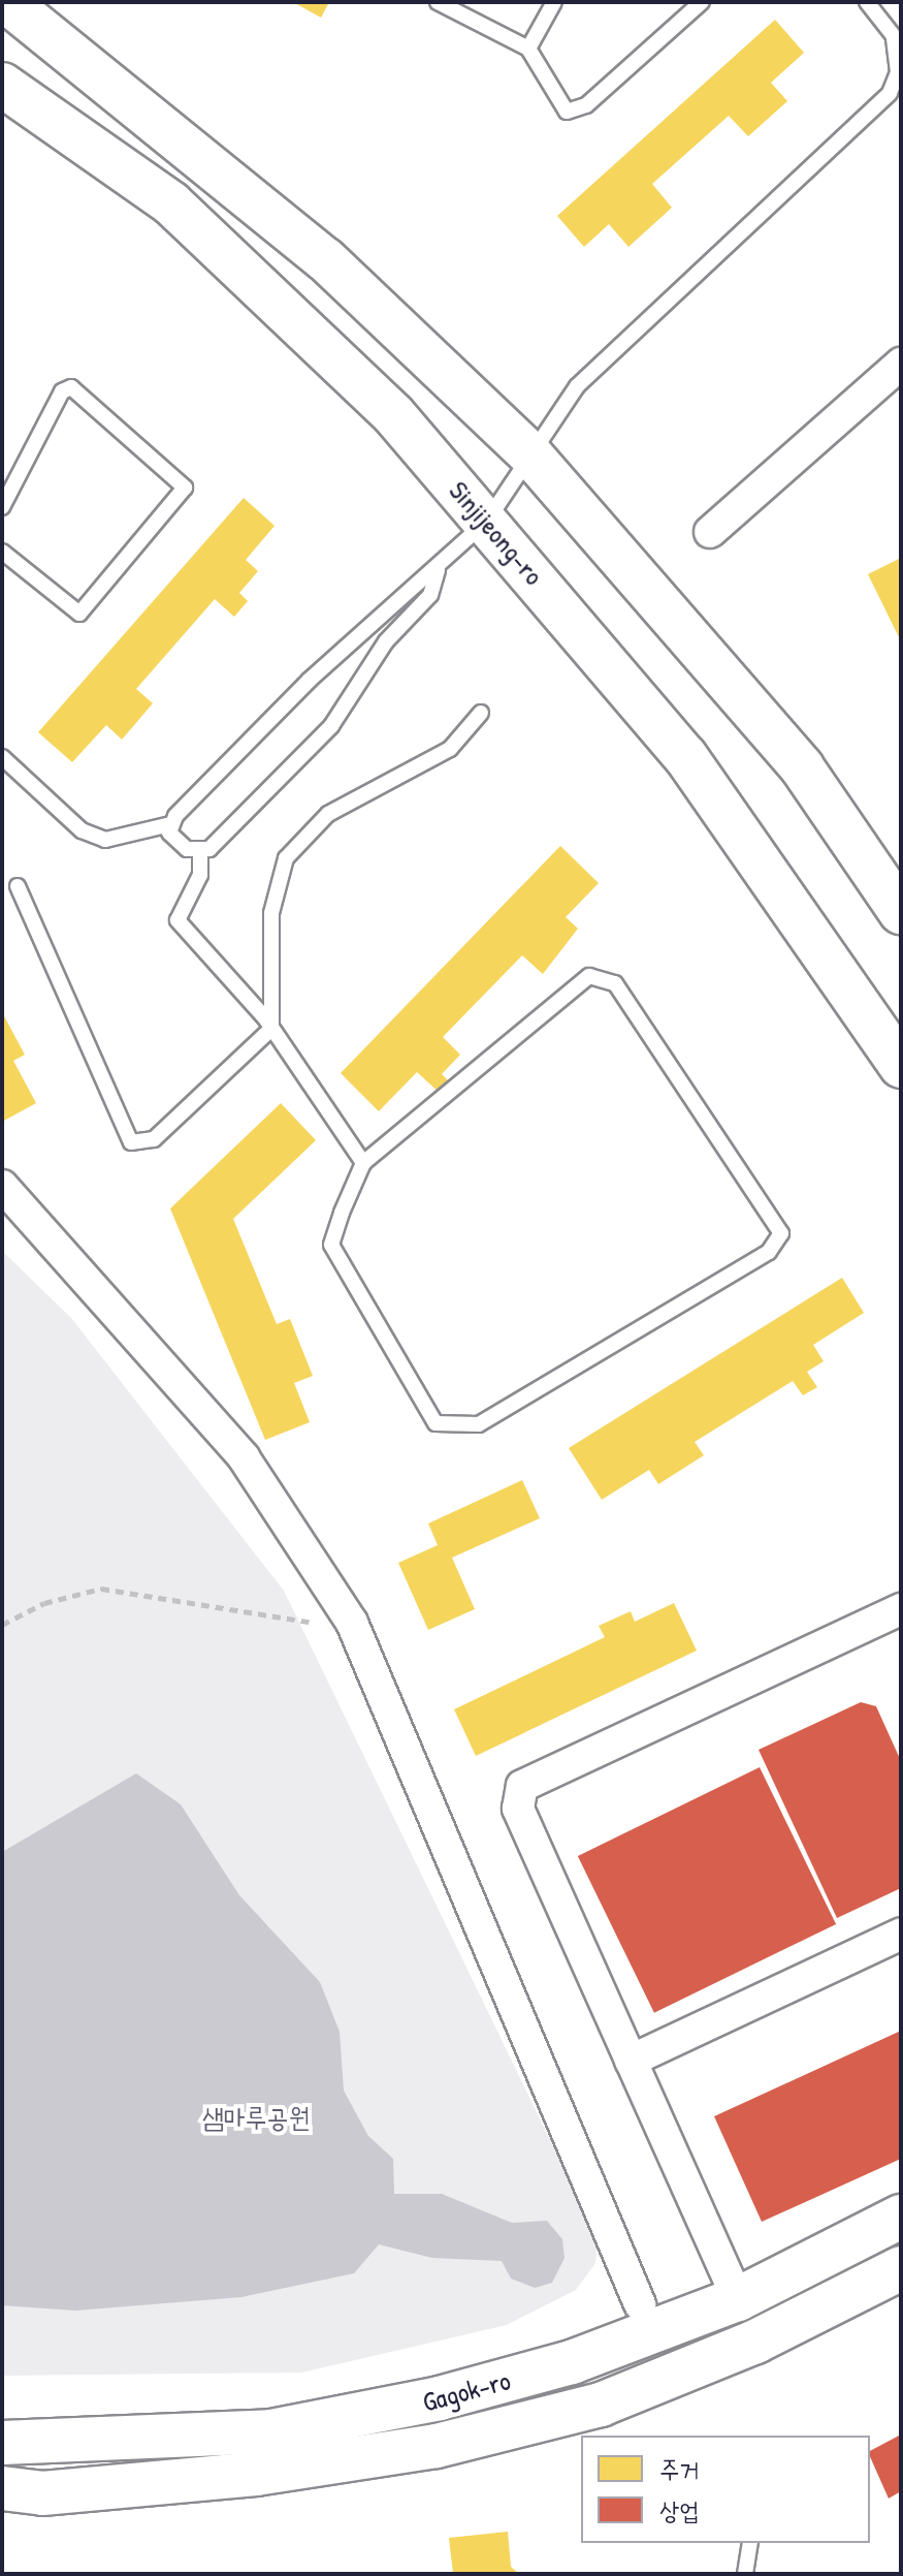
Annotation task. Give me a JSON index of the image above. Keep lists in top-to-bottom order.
{
  "streets": {
    "street": ["Sinjijeong-ro", "Gagok-ro"]
  },
  "parks": ["샘마루공원"],
  "legend": ["주거", "상업"]
}
